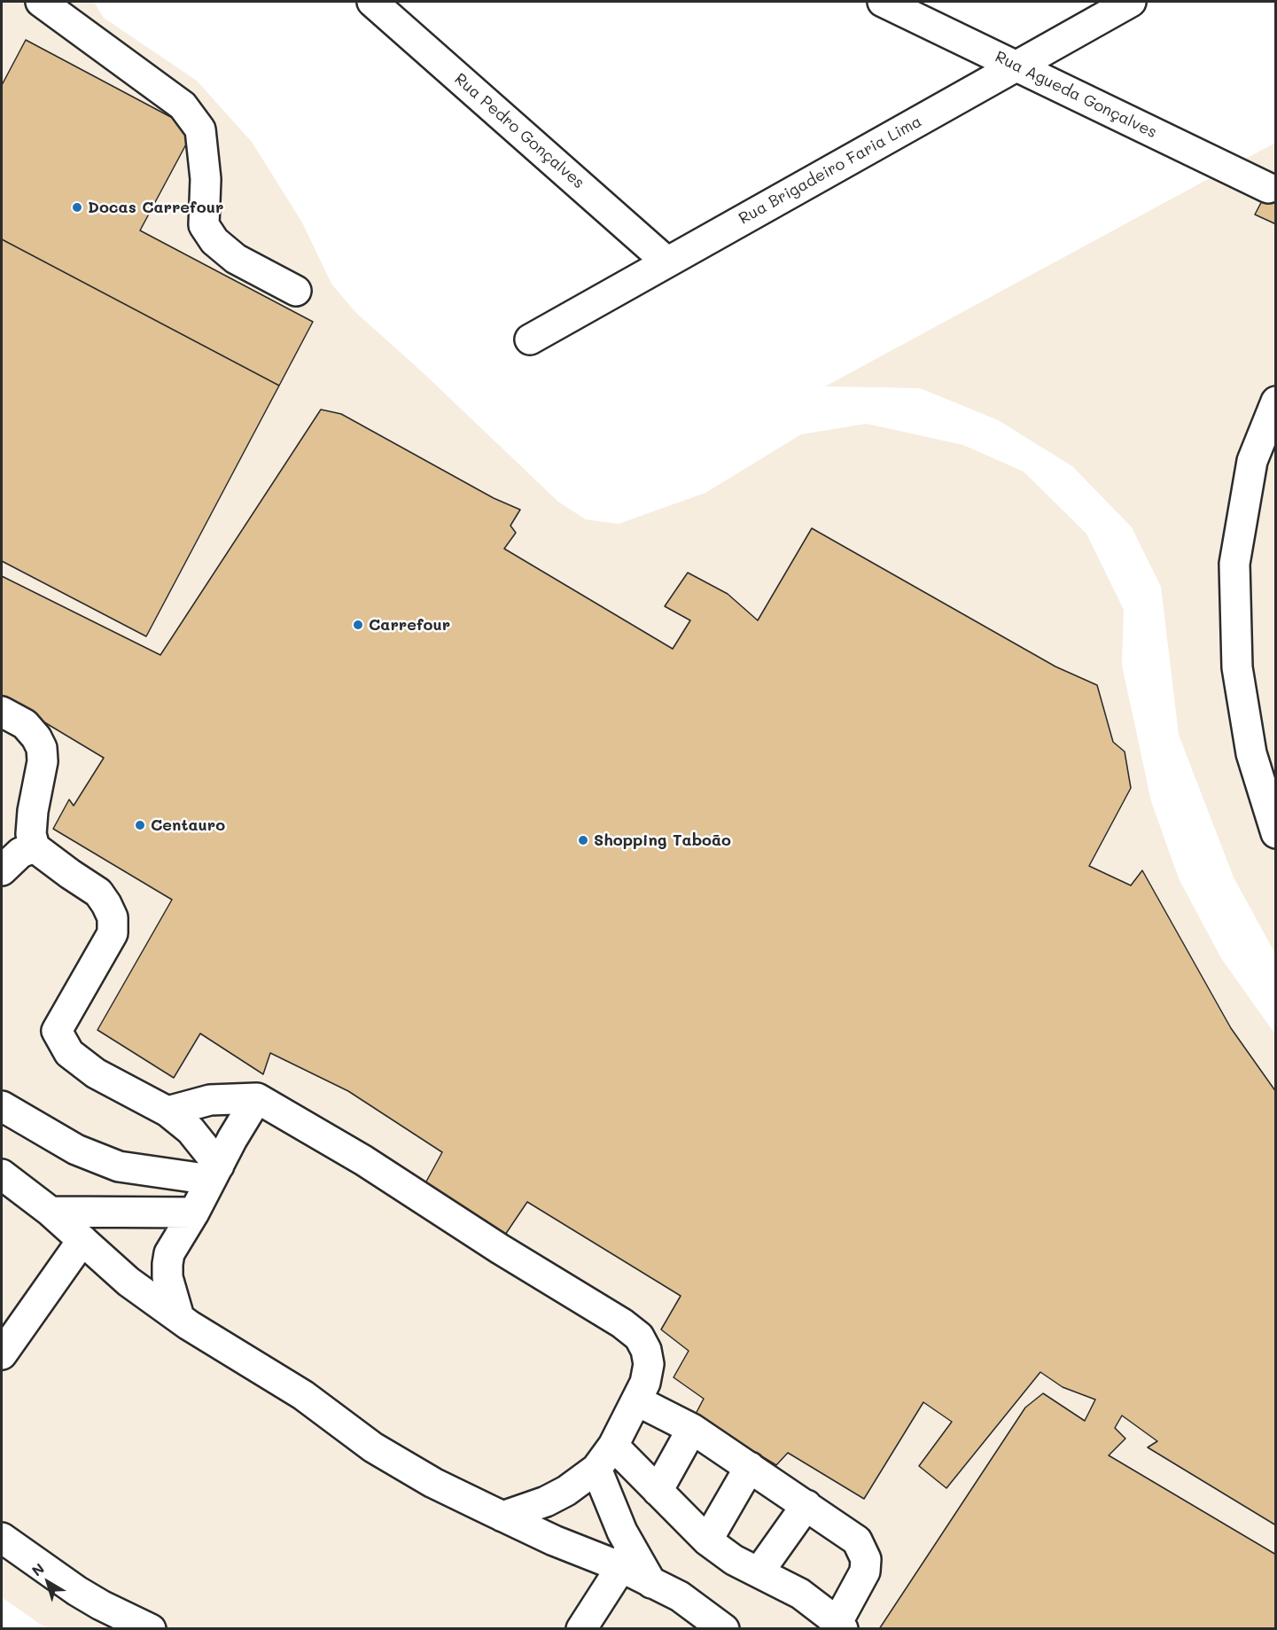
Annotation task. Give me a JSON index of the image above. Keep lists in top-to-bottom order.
{
  "streets": {
    "street": ["Rua Agueda Gonçalves", "Rua Pedro Gonçalves", "Rua Brigadeiro Faria Lima"]
  },
  "crossings": [
    ["Rua Agueda Gonçalves", "Rua Brigadeiro Faria Lima"],
    ["Rua Pedro Gonçalves", "Rua Brigadeiro Faria Lima"]
  ],
  "places": [
    "Docas Carrefour",
    "Carrefour",
    "Centauro",
    "Shopping Taboão"
  ],
  "north": "top left"
}
